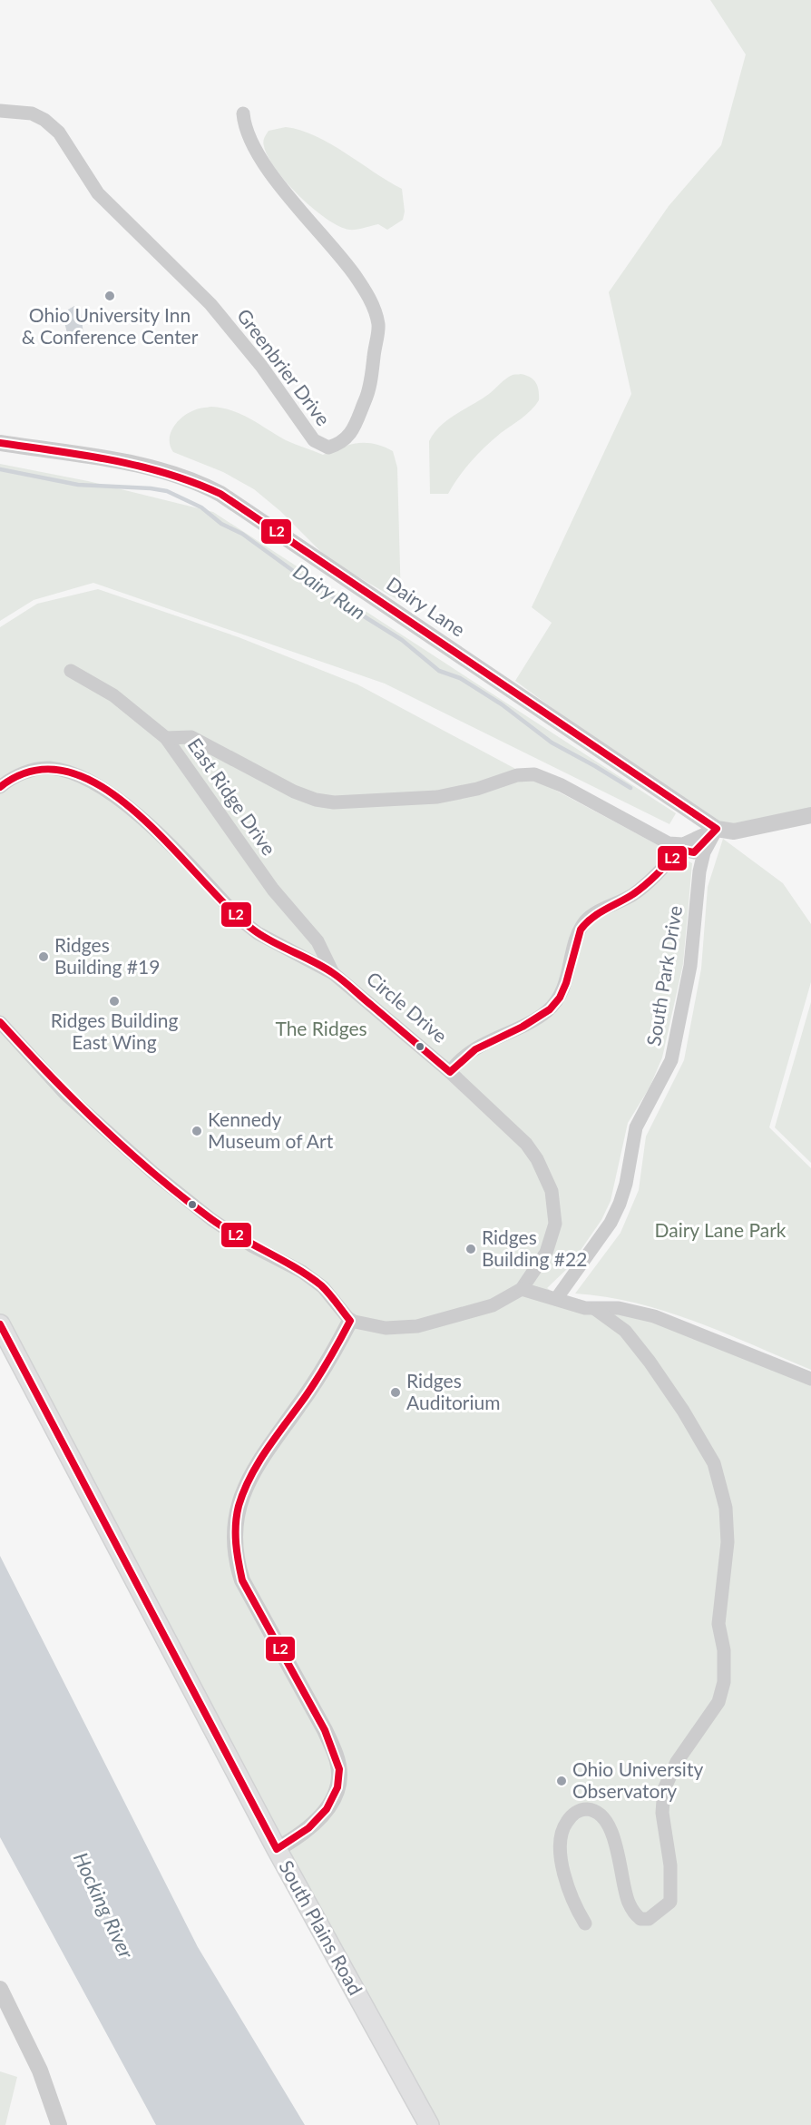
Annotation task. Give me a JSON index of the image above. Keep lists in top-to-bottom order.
{
  "streets": {
    "main road": ["South Plains Road"],
    "street": [
      "Greenbrier Drive",
      "Dairy Lane",
      "East Ridge Drive",
      "South Park Drive",
      "Circle Drive"
    ]
  },
  "crossings": [
    ["Dairy Lane", "South Park Drive"],
    ["East Ridge Drive", "Circle Drive"]
  ],
  "water": ["Dairy Run", "Hocking River"],
  "parks": ["The Ridges", "Dairy Lane Park"],
  "places": [
    "Ohio University Inn & Conference Center",
    "Ridges Building #19",
    "Ridges Building East Wing",
    "Kennedy Museum of Art",
    "Ridges Building #22",
    "Ridges Auditorium",
    "Ohio University Observatory"
  ],
  "lines": ["transit line L2"]
}
